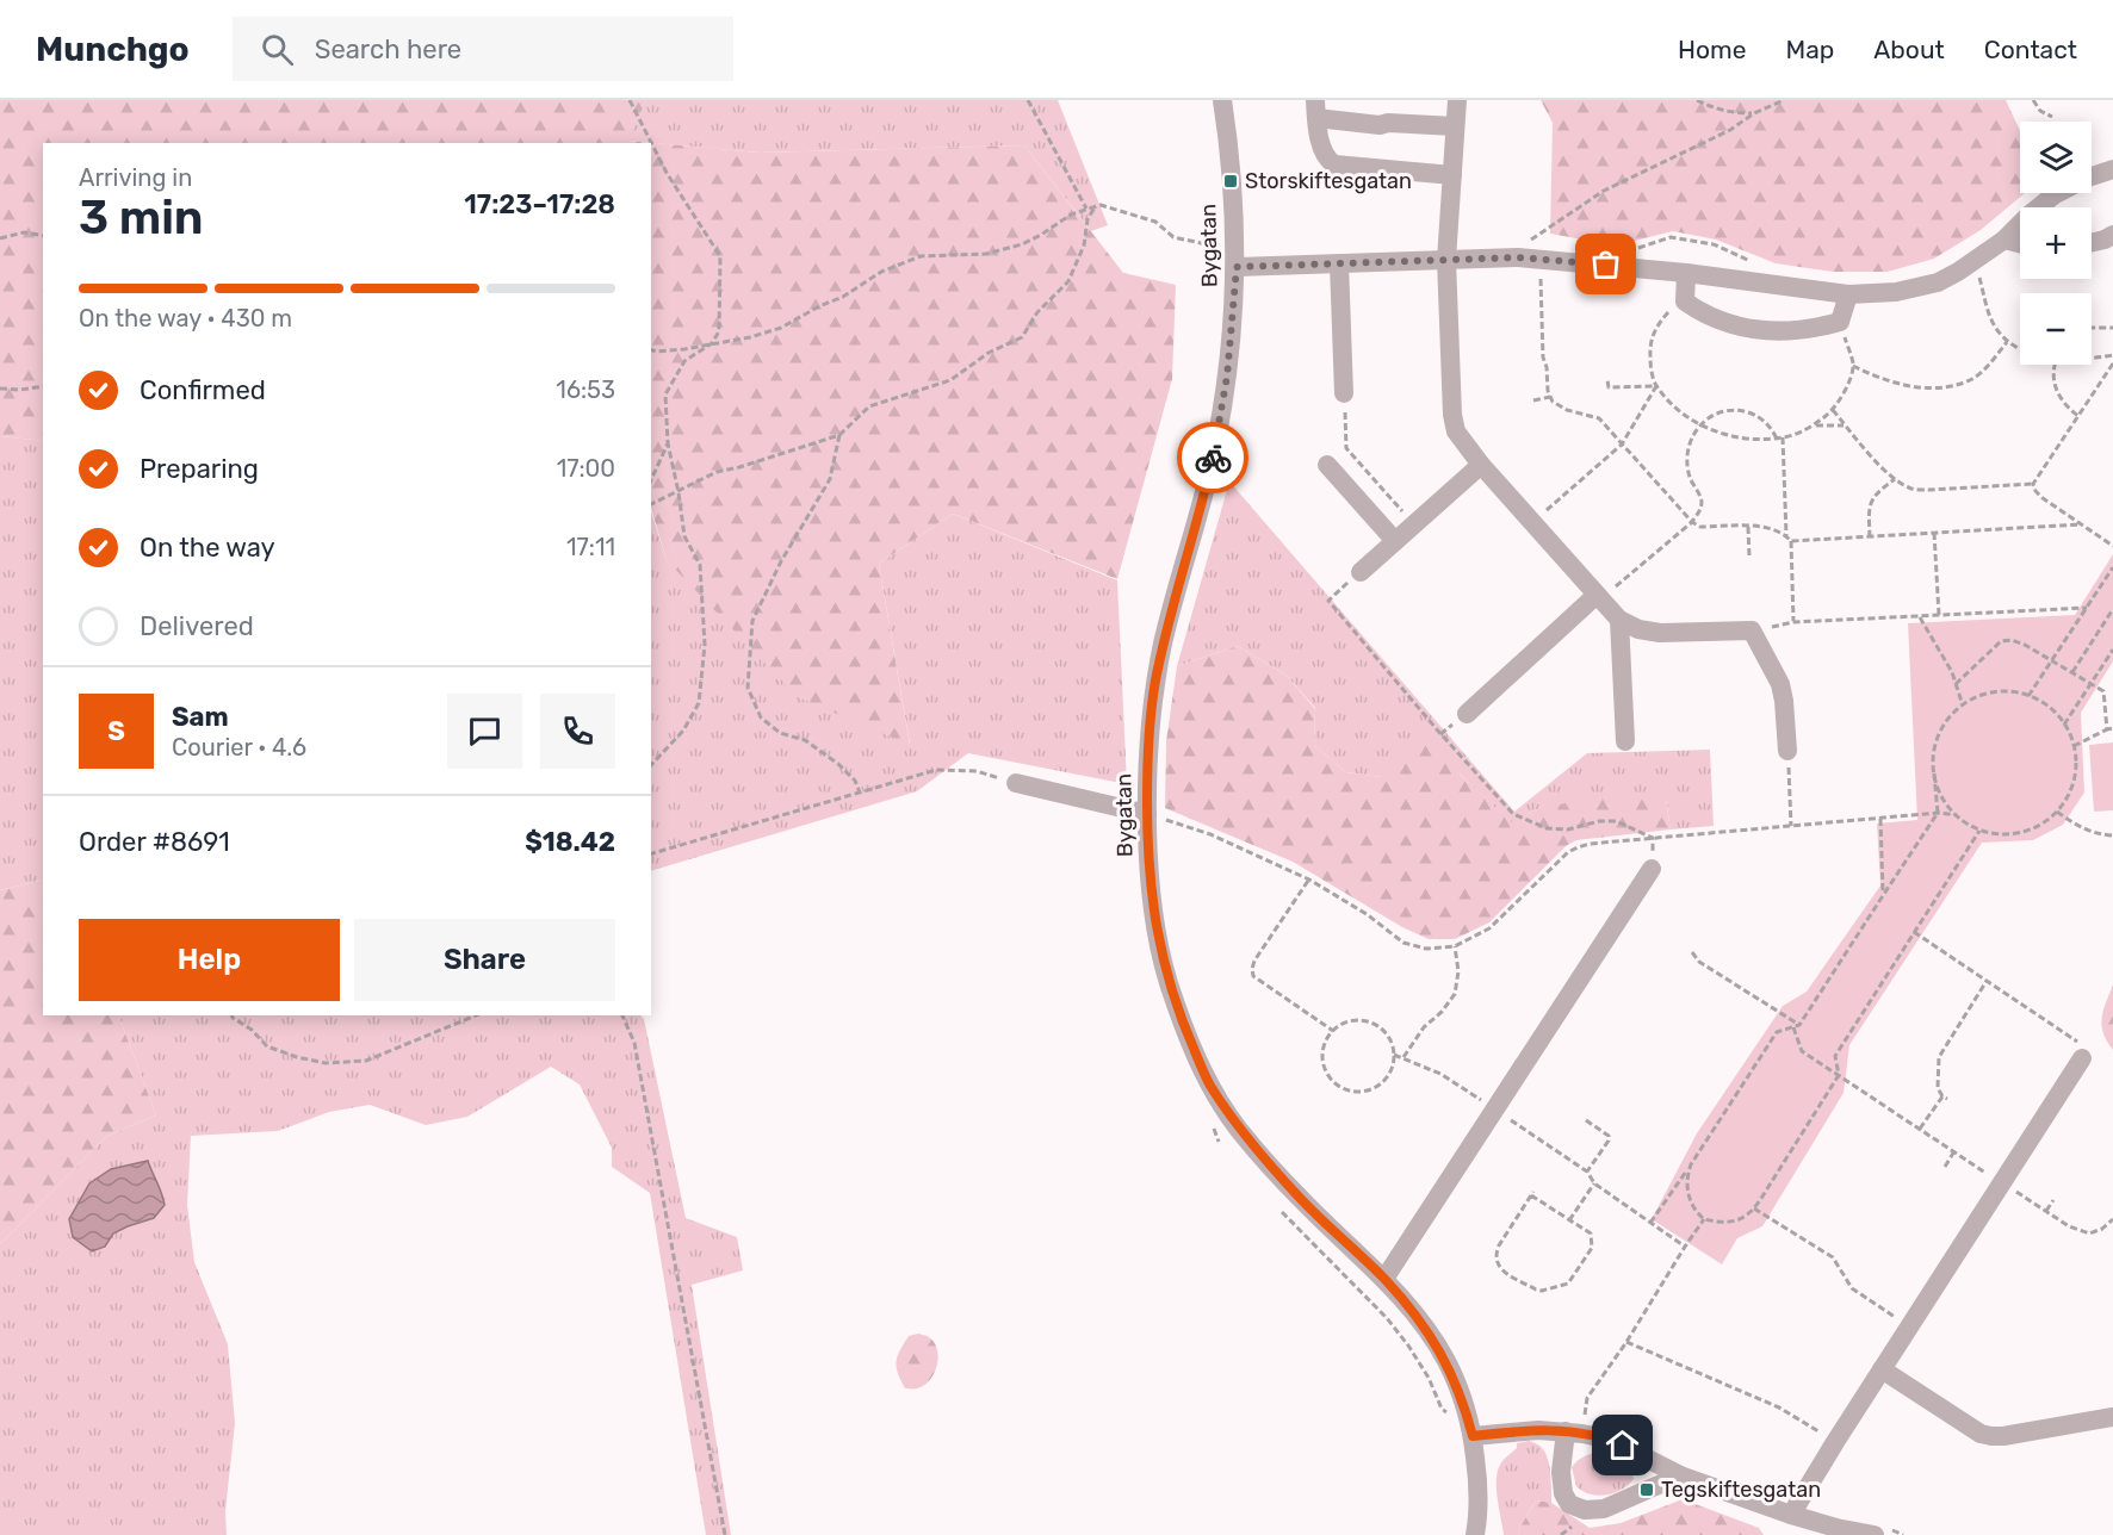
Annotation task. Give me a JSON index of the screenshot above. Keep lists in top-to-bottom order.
{
  "streets": {
    "street": ["Bygatan"]
  },
  "places": {
    "transit": ["Storskiftesgatan", "Tegskiftesgatan"]
  },
  "page": {
    "header": "Munchgo",
    "search": "Search here",
    "nav": [
      "Home",
      "Map",
      "About",
      "Contact"
    ],
    "map_buttons": ["+", "−"],
    "heading": ["3 min", "Arriving in", "17:23–17:28"],
    "panel": [
      "Sam",
      "Courier · 4.6",
      "Order #8691",
      "$18.42"
    ],
    "bar": "On the way · 430 m",
    "list": [
      ["Confirmed", "16:53"],
      ["Preparing", "17:00"],
      ["On the way", "17:11"],
      "Delivered"
    ],
    "round": "S",
    "buttons": ["Help", "Share"]
  }
}
